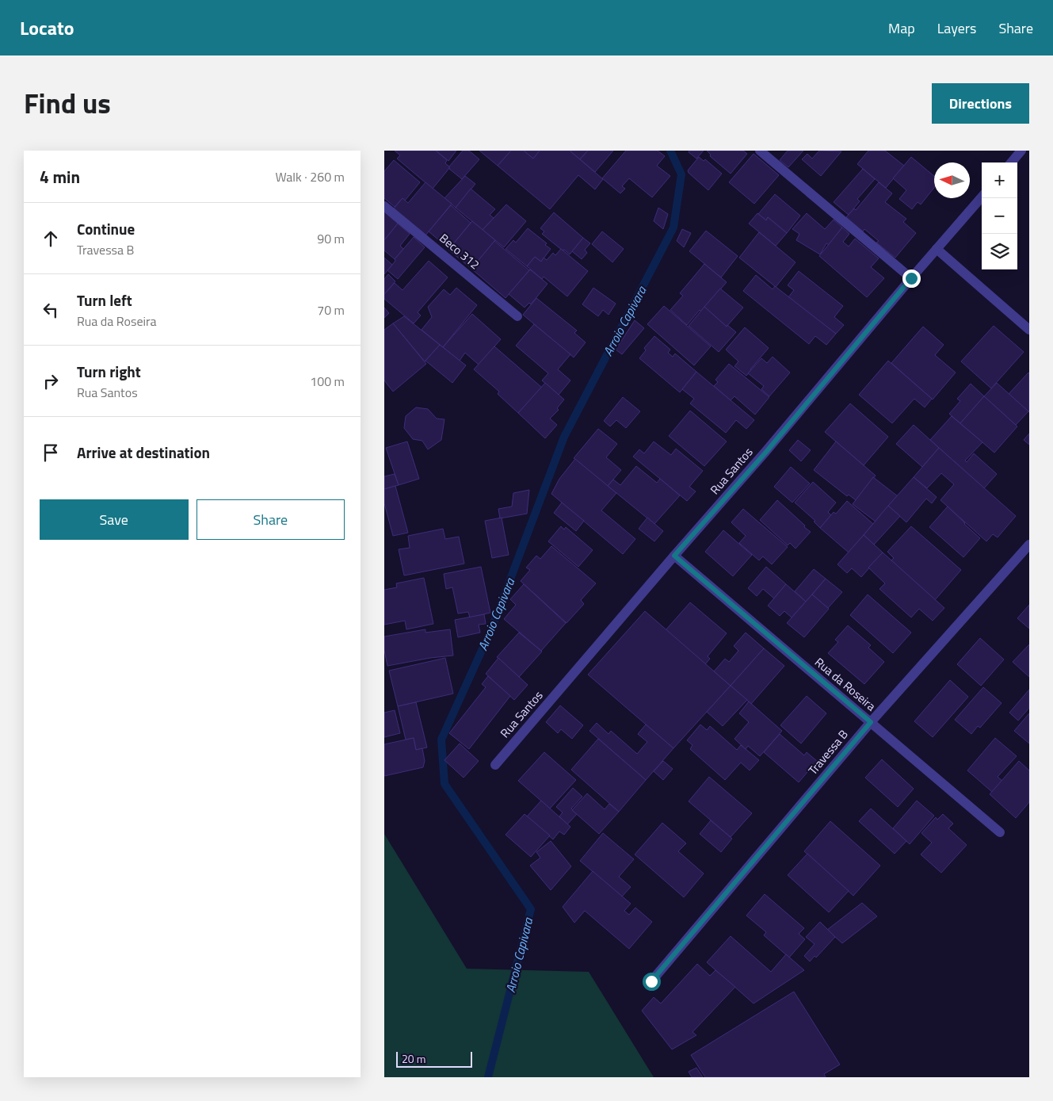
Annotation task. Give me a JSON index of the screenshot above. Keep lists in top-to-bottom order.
{
  "streets": {
    "street": [
      "Beco 312",
      "Rua Santos",
      "Rua da Roseira",
      "Travessa B"
    ]
  },
  "crossings": [
    ["Rua Santos", "Rua da Roseira"],
    ["Rua da Roseira", "Travessa B"]
  ],
  "water": ["Arroio Capivara"],
  "scale_bar": "20 m",
  "north": "left",
  "page": {
    "header": "Locato",
    "nav": ["Map", "Layers", "Share"],
    "title": "Find us",
    "buttons": [
      "Directions",
      ["Save", "Share"]
    ],
    "heading": ["4 min", "Walk · 260 m"],
    "map_buttons": ["+", "−"],
    "list": [
      ["Continue", "Travessa B", "90 m"],
      ["Turn left", "Rua da Roseira", "70 m"],
      ["Turn right", "Rua Santos", "100 m"],
      "Arrive at destination"
    ],
    "scale": "20 m"
  }
}
